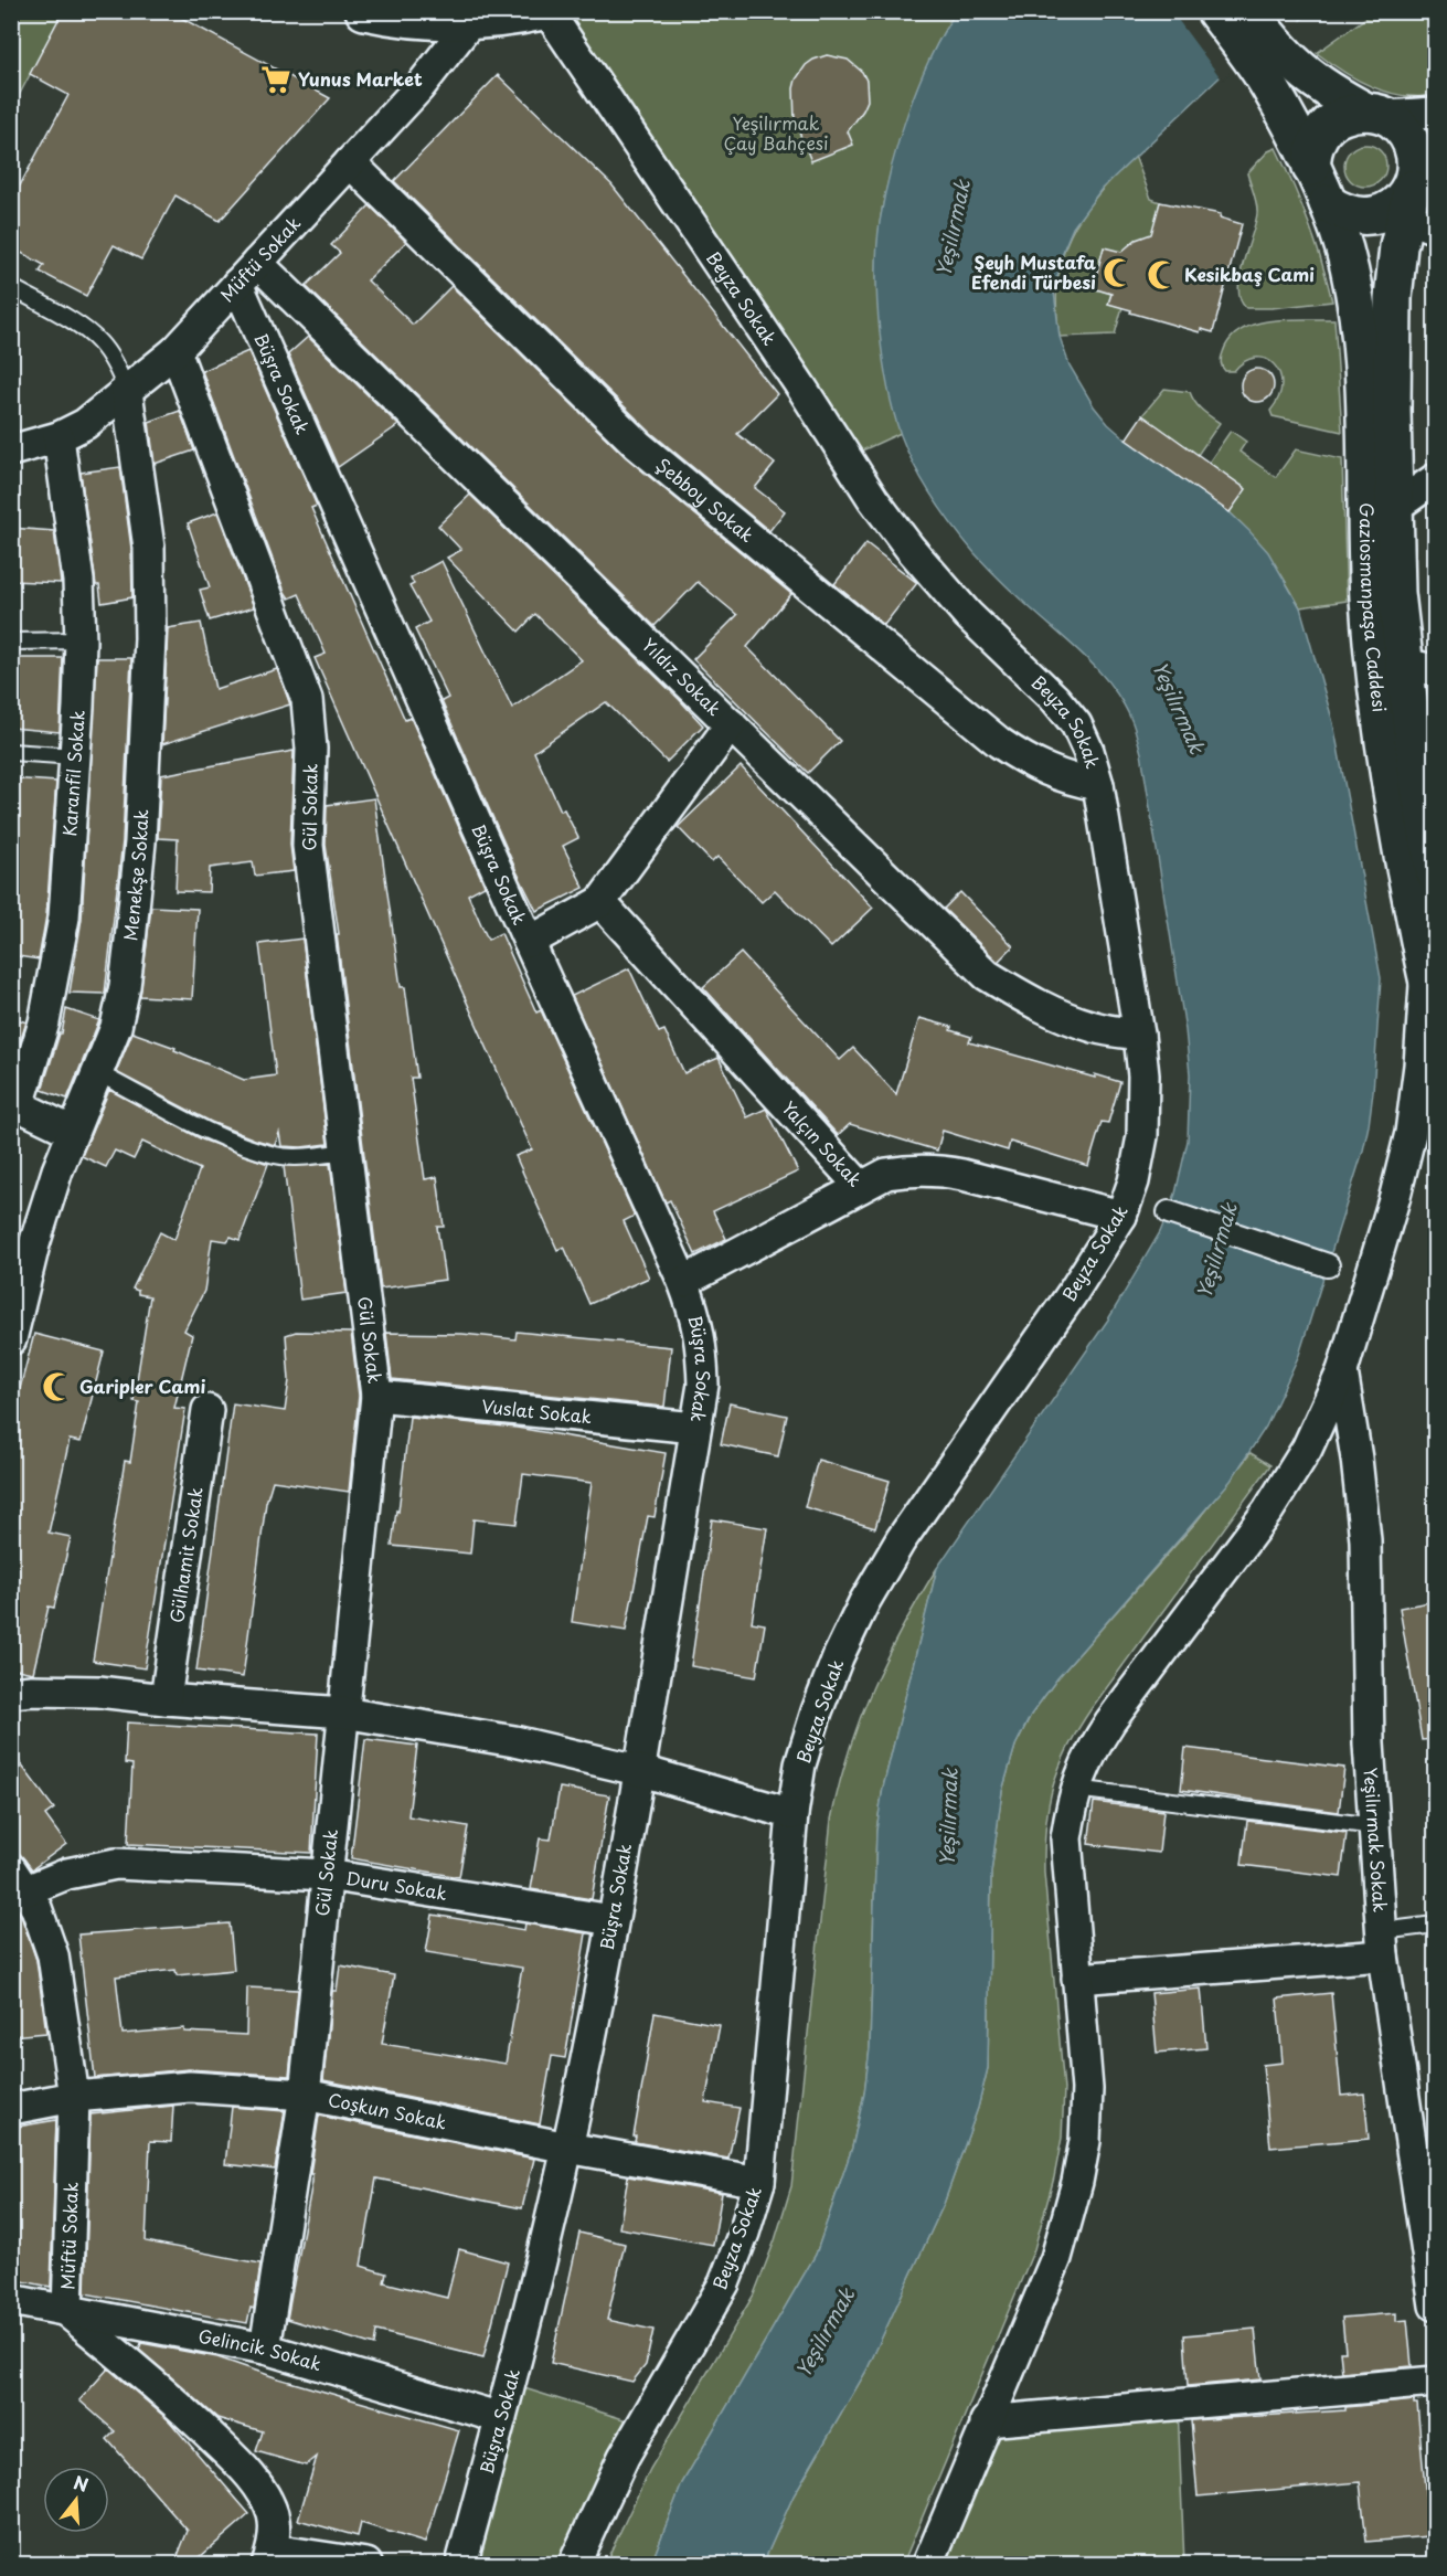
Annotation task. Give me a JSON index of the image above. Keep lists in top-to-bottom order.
{
  "streets": {
    "main road": ["Gaziosmanpaşa Caddesi"],
    "street": [
      "Müftü Sokak",
      "Beyza Sokak",
      "Büşra Sokak",
      "Şebboy Sokak",
      "Yıldız Sokak",
      "Karanfil Sokak",
      "Gül Sokak",
      "Menekşe Sokak",
      "Yalçın Sokak",
      "Vuslat Sokak",
      "Gülhamit Sokak",
      "Yeşilırmak Sokak",
      "Duru Sokak",
      "Coşkun Sokak",
      "Gelincik Sokak"
    ]
  },
  "crossings": [
    ["Müftü Sokak", "Büşra Sokak"],
    ["Müftü Sokak", "Şebboy Sokak"],
    ["Müftü Sokak", "Yıldız Sokak"],
    ["Müftü Sokak", "Karanfil Sokak"],
    ["Müftü Sokak", "Gül Sokak"],
    ["Müftü Sokak", "Menekşe Sokak"],
    ["Müftü Sokak", "Duru Sokak"],
    ["Müftü Sokak", "Coşkun Sokak"],
    ["Müftü Sokak", "Gelincik Sokak"],
    ["Beyza Sokak", "Şebboy Sokak"],
    ["Beyza Sokak", "Yıldız Sokak"],
    ["Beyza Sokak", "Yalçın Sokak"],
    ["Beyza Sokak", "Coşkun Sokak"],
    ["Büşra Sokak", "Yıldız Sokak"],
    ["Büşra Sokak", "Vuslat Sokak"],
    ["Büşra Sokak", "Duru Sokak"],
    ["Büşra Sokak", "Coşkun Sokak"],
    ["Büşra Sokak", "Gelincik Sokak"],
    ["Gül Sokak", "Vuslat Sokak"],
    ["Gül Sokak", "Duru Sokak"],
    ["Gül Sokak", "Coşkun Sokak"],
    ["Gül Sokak", "Gelincik Sokak"]
  ],
  "water": ["Yeşilırmak"],
  "parks": ["Yeşilırmak Çay Bahçesi"],
  "places": {
    "supermarket": ["Yunus Market"],
    "mosque": ["Şeyh Mustafa Efendi Türbesi", "Kesikbaş Cami", "Garipler Cami"]
  },
  "north": "top"
}
